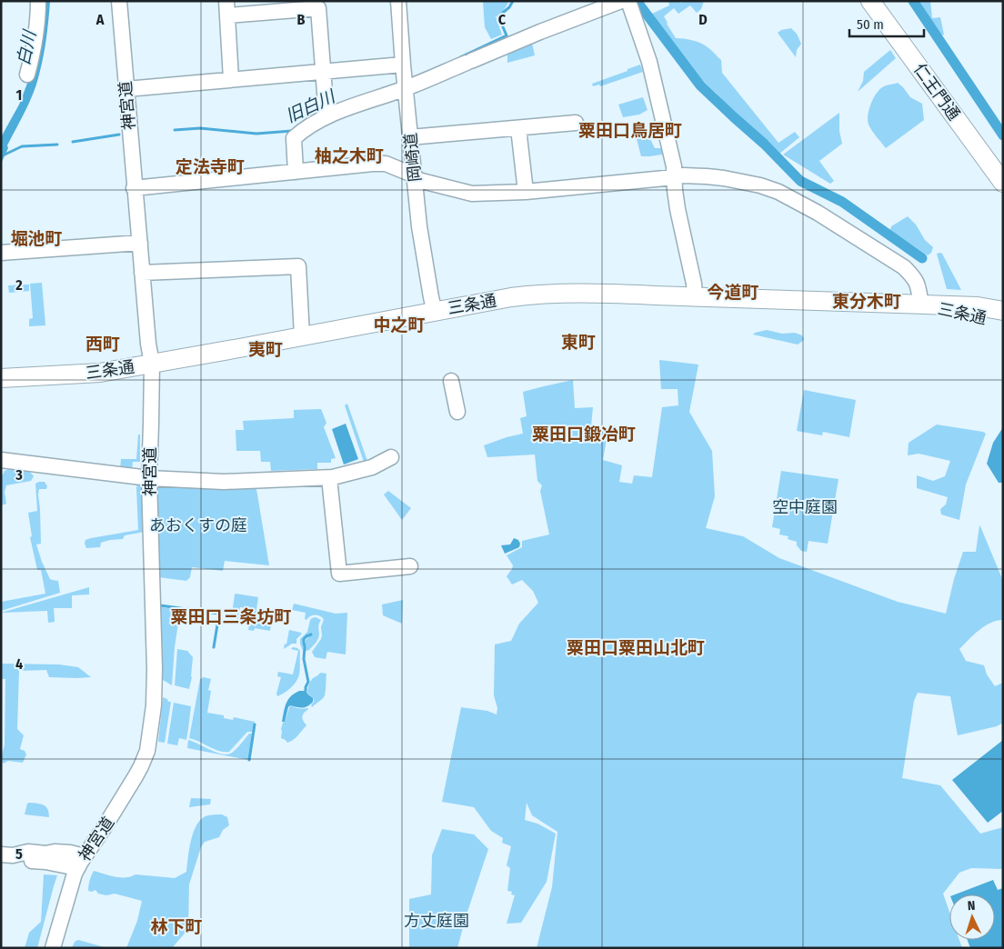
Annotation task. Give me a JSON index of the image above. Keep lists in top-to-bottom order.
{
  "streets": {
    "main road": ["仁王門通", "三条通"],
    "street": ["神宮道", "岡崎道"]
  },
  "crossings": [
    ["神宮道", "三条通"],
    ["岡崎道", "三条通"]
  ],
  "districts": [
    "粟田口鳥居町",
    "柚之木町",
    "定法寺町",
    "堀池町",
    "今道町",
    "東分木町",
    "中之町",
    "東町",
    "西町",
    "夷町",
    "粟田口鍛冶町",
    "粟田口三条坊町",
    "粟田口粟田山北町",
    "林下町"
  ],
  "water": ["白川", "旧白川"],
  "parks": ["空中庭園", "あおくすの庭", "方丈庭園"],
  "scale_bar": "50 m",
  "north": "top",
  "grid": {
    "columns": [
      "A",
      "B",
      "C",
      "D"
    ],
    "rows": [
      "1",
      "2",
      "3",
      "4",
      "5"
    ]
  }
}
